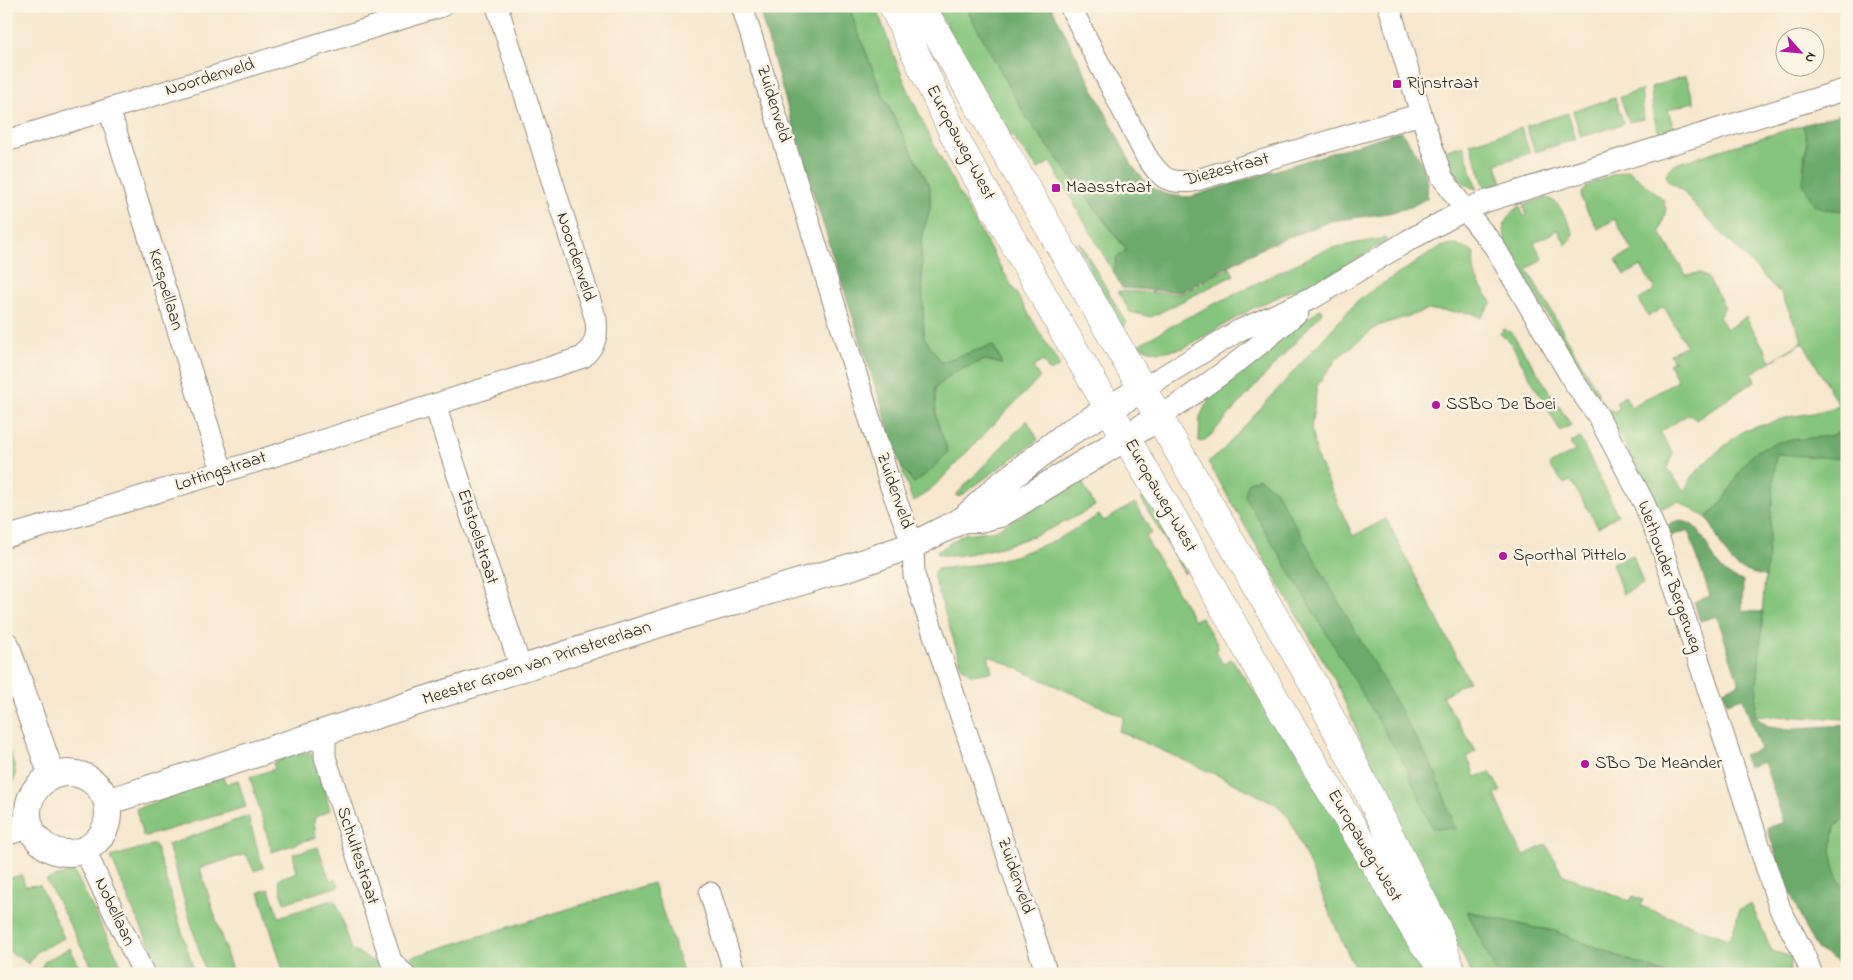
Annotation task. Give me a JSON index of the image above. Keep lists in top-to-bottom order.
{
  "streets": {
    "main road": ["Europaweg-West"],
    "street": [
      "Noordenveld",
      "Zuidenveld",
      "Diezestraat",
      "Kerspellaan",
      "Lottingstraat",
      "Etstoelstraat",
      "Wethouder Bergerweg",
      "Meester Groen van Prinstererlaan",
      "Schultestraat",
      "Nobellaan"
    ]
  },
  "crossings": [
    ["Noordenveld", "Kerspellaan"],
    ["Noordenveld", "Lottingstraat"],
    ["Noordenveld", "Etstoelstraat"],
    ["Zuidenveld", "Meester Groen van Prinstererlaan"],
    ["Europaweg-West", "Meester Groen van Prinstererlaan"],
    ["Kerspellaan", "Lottingstraat"],
    ["Lottingstraat", "Etstoelstraat"],
    ["Etstoelstraat", "Meester Groen van Prinstererlaan"],
    ["Meester Groen van Prinstererlaan", "Schultestraat"],
    ["Meester Groen van Prinstererlaan", "Nobellaan"]
  ],
  "places": {
    "transit": ["Rijnstraat", "Maasstraat"],
    "other": ["SSBO De Boei", "Sporthal Pittelo", "SBO De Meander"]
  },
  "north": "bottom right"
}
